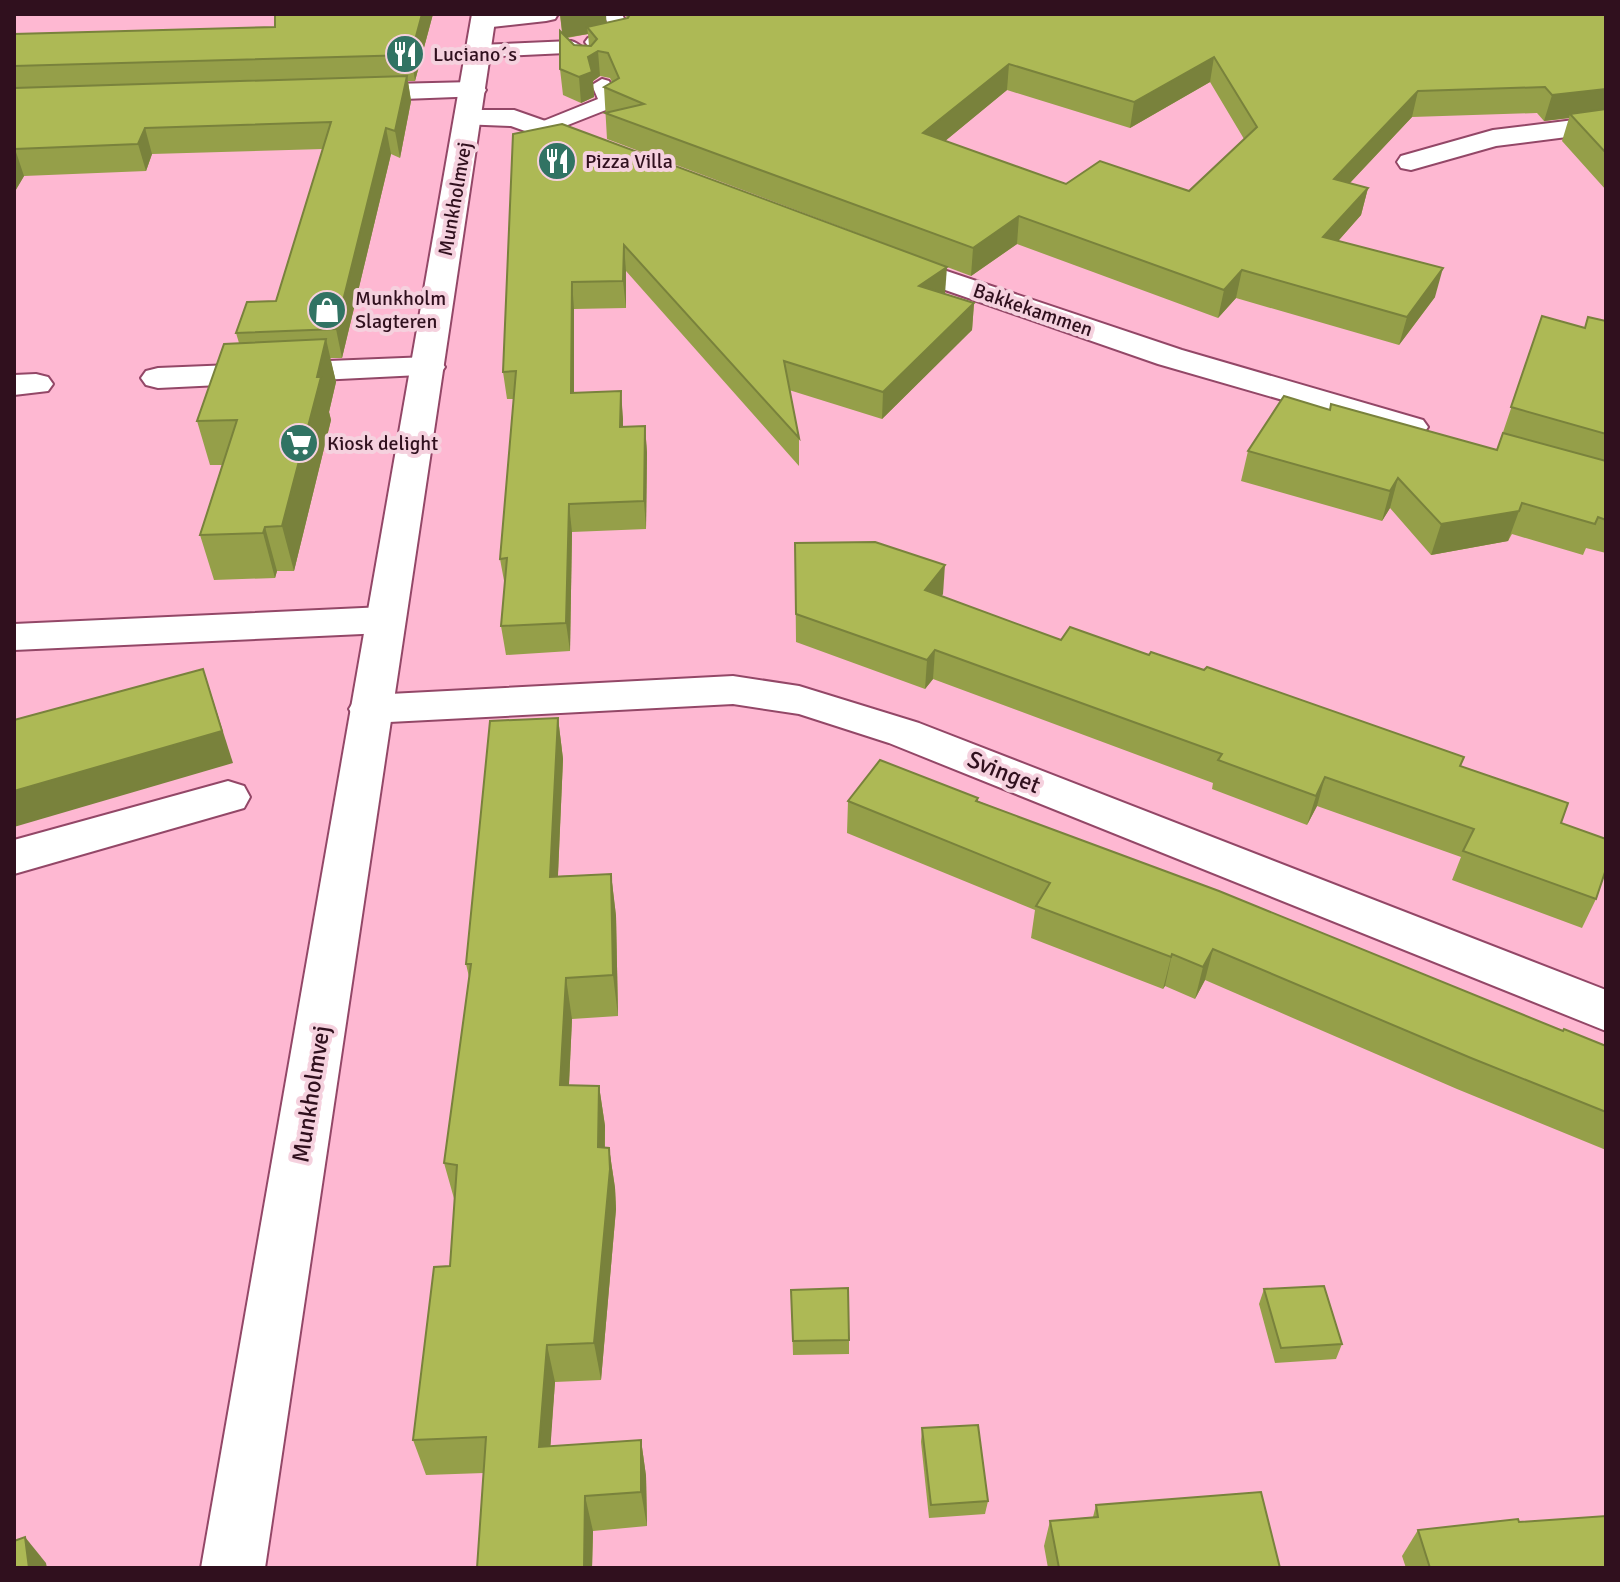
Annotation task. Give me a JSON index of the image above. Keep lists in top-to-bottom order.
{
  "streets": {
    "street": ["Munkholmvej", "Bakkekammen", "Svinget"]
  },
  "crossings": [
    ["Munkholmvej", "Svinget"]
  ],
  "places": {
    "restaurant": ["Luciano´s", "Pizza Villa"],
    "shop": ["Munkholm Slagteren"],
    "supermarket": ["Kiosk delight"]
  }
}
